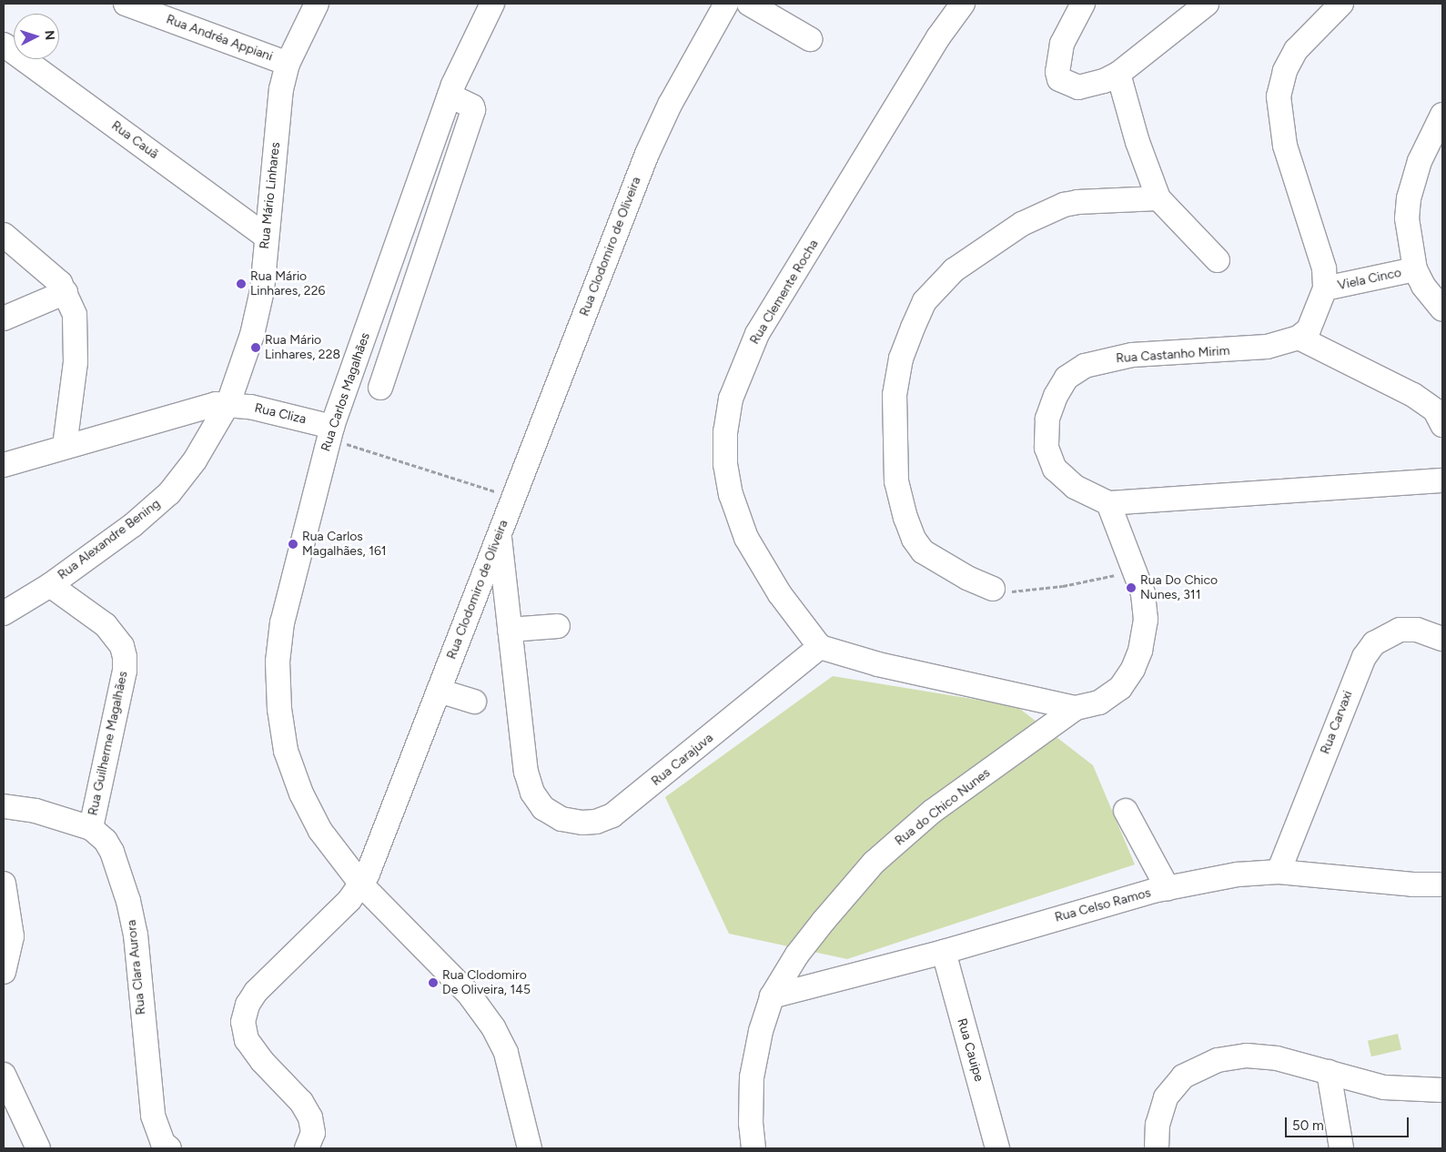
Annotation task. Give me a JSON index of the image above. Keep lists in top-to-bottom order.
{
  "streets": {
    "street": [
      "Rua Andréa Appiani",
      "Rua Cauã",
      "Rua Mário Linhares",
      "Rua Clodomiro de Oliveira",
      "Viela Cinco",
      "Rua Clemente Rocha",
      "Rua Castanho Mirim",
      "Rua Carlos Magalhães",
      "Rua Cliza",
      "Rua Alexandre Bening",
      "Rua Carvaxi",
      "Rua Guilherme Magalhães",
      "Rua Carajuva",
      "Rua do Chico Nunes",
      "Rua Celso Ramos",
      "Rua Clara Aurora",
      "Rua Cauipe"
    ]
  },
  "crossings": [
    ["Rua Andréa Appiani", "Rua Mário Linhares"],
    ["Rua Cauã", "Rua Mário Linhares"],
    ["Rua Mário Linhares", "Rua Cliza"],
    ["Rua Mário Linhares", "Rua Alexandre Bening"],
    ["Rua Clodomiro de Oliveira", "Rua Carlos Magalhães"],
    ["Rua Clodomiro de Oliveira", "Rua Carajuva"],
    ["Rua Clemente Rocha", "Rua Carajuva"],
    ["Rua Castanho Mirim", "Rua do Chico Nunes"],
    ["Rua Carlos Magalhães", "Rua Cliza"],
    ["Rua Cliza", "Rua Alexandre Bening"],
    ["Rua Alexandre Bening", "Rua Guilherme Magalhães"],
    ["Rua Carvaxi", "Rua Celso Ramos"],
    ["Rua Guilherme Magalhães", "Rua Clara Aurora"],
    ["Rua do Chico Nunes", "Rua Celso Ramos"],
    ["Rua Celso Ramos", "Rua Cauipe"]
  ],
  "places": [
    "Rua Mário Linhares, 226",
    "Rua Mário Linhares, 228",
    "Rua Carlos Magalhães, 161",
    "Rua Do Chico Nunes, 311",
    "Rua Clodomiro De Oliveira, 145"
  ],
  "scale_bar": "50 m",
  "north": "right"
}
